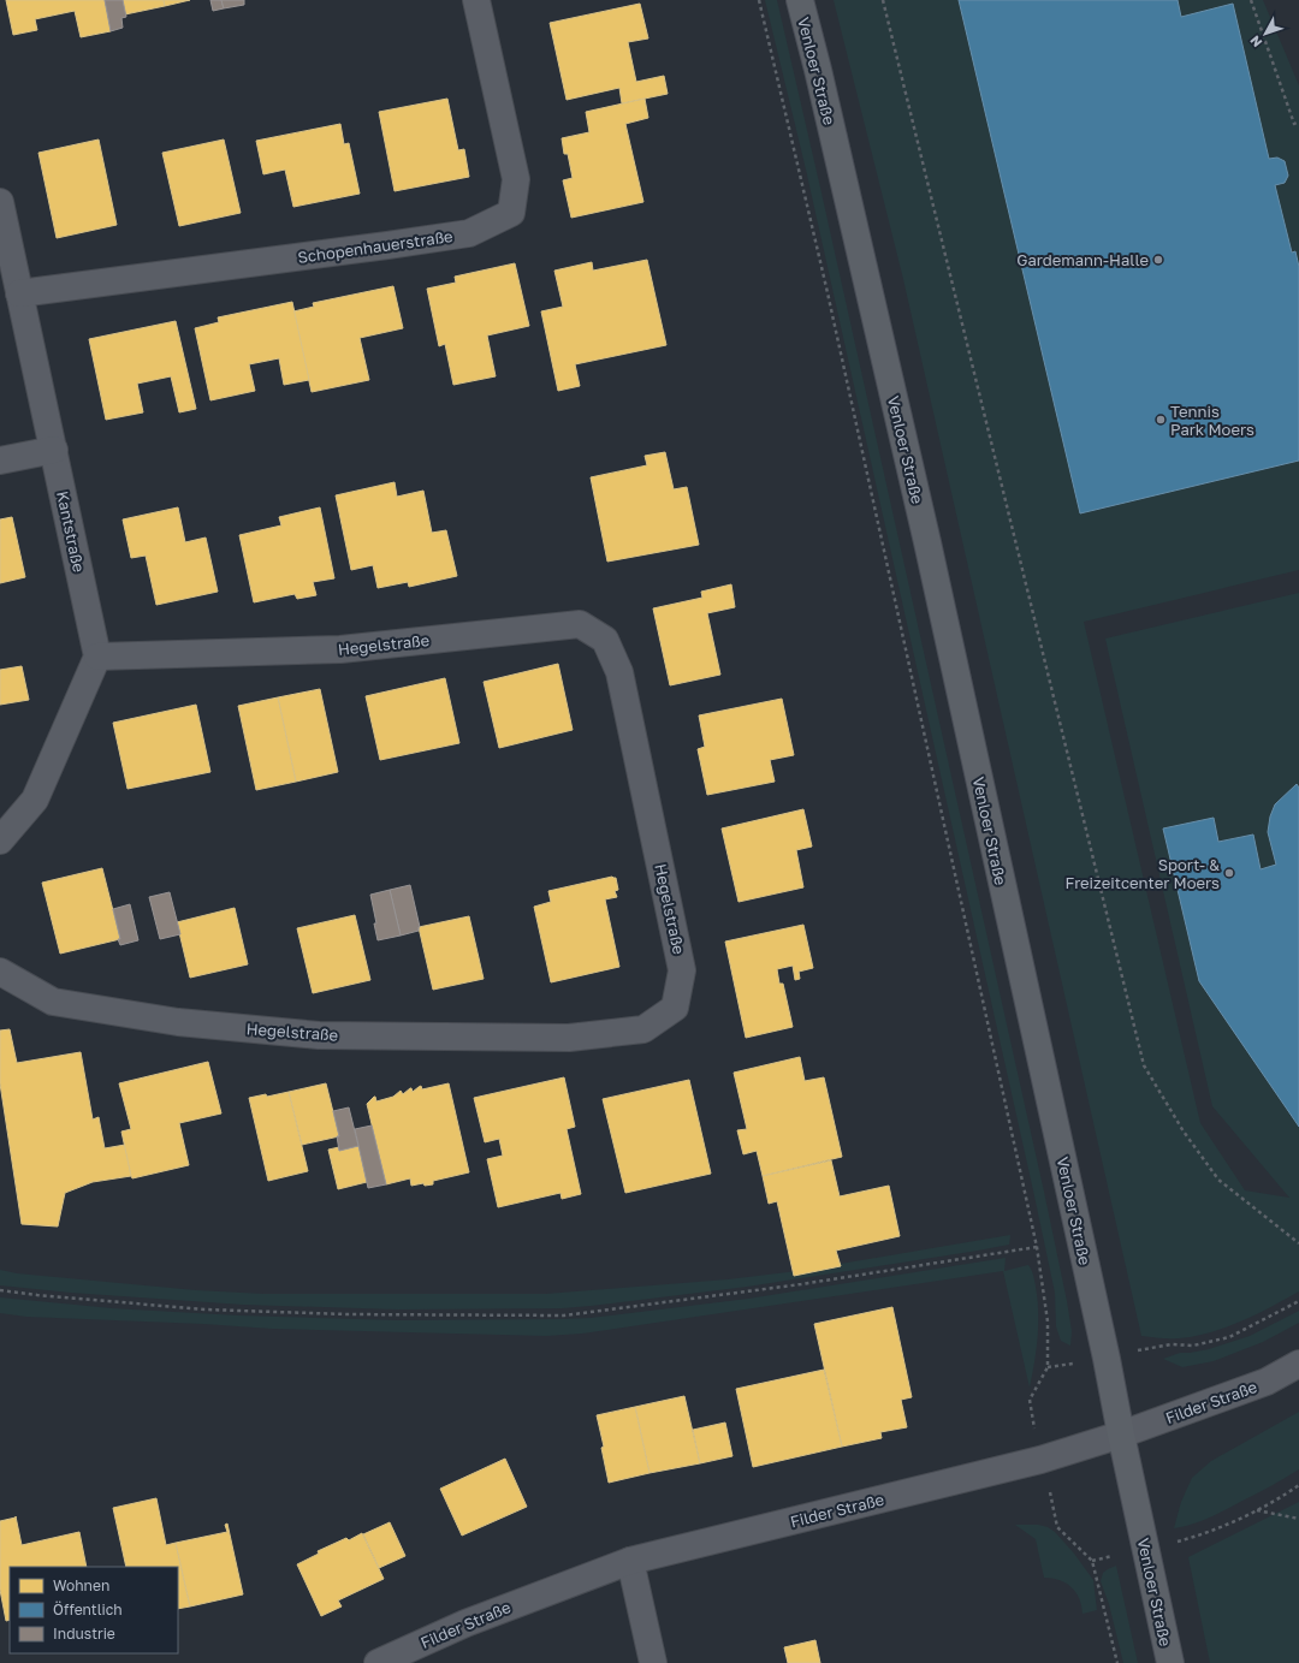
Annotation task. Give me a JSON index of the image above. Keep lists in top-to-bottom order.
{
  "streets": {
    "main road": ["Venloer Straße"],
    "street": [
      "Schopenhauerstraße",
      "Kantstraße",
      "Hegelstraße",
      "Filder Straße"
    ]
  },
  "crossings": [
    ["Venloer Straße", "Filder Straße"],
    ["Schopenhauerstraße", "Kantstraße"],
    ["Kantstraße", "Hegelstraße"]
  ],
  "places": ["Gardemann-Halle", "Tennis Park Moers", "Sport- & Freizeitcenter Moers"],
  "legend": ["Wohnen", "Öffentlich", "Industrie"],
  "north": "bottom left"
}
